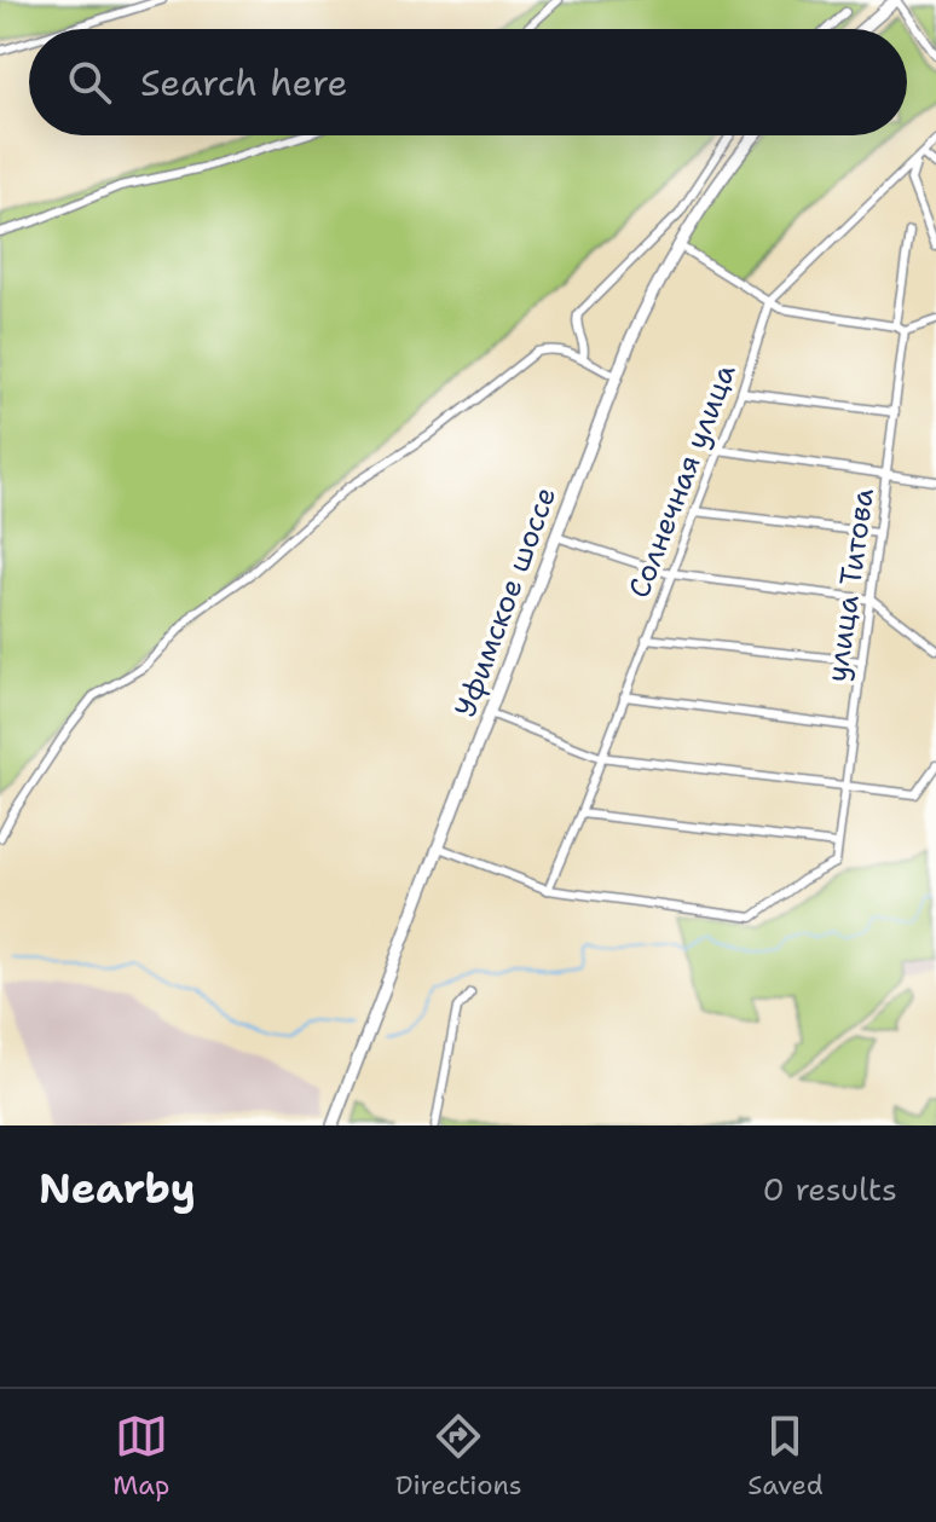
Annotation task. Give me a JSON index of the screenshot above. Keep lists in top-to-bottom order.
{
  "streets": {
    "main road": ["Уфимское шоссе"],
    "street": ["Солнечная улица", "улица Титова"]
  },
  "page": {
    "search": "Search here",
    "heading": ["Nearby", "0 results"],
    "nav": ["Map", "Directions", "Saved"]
  }
}
